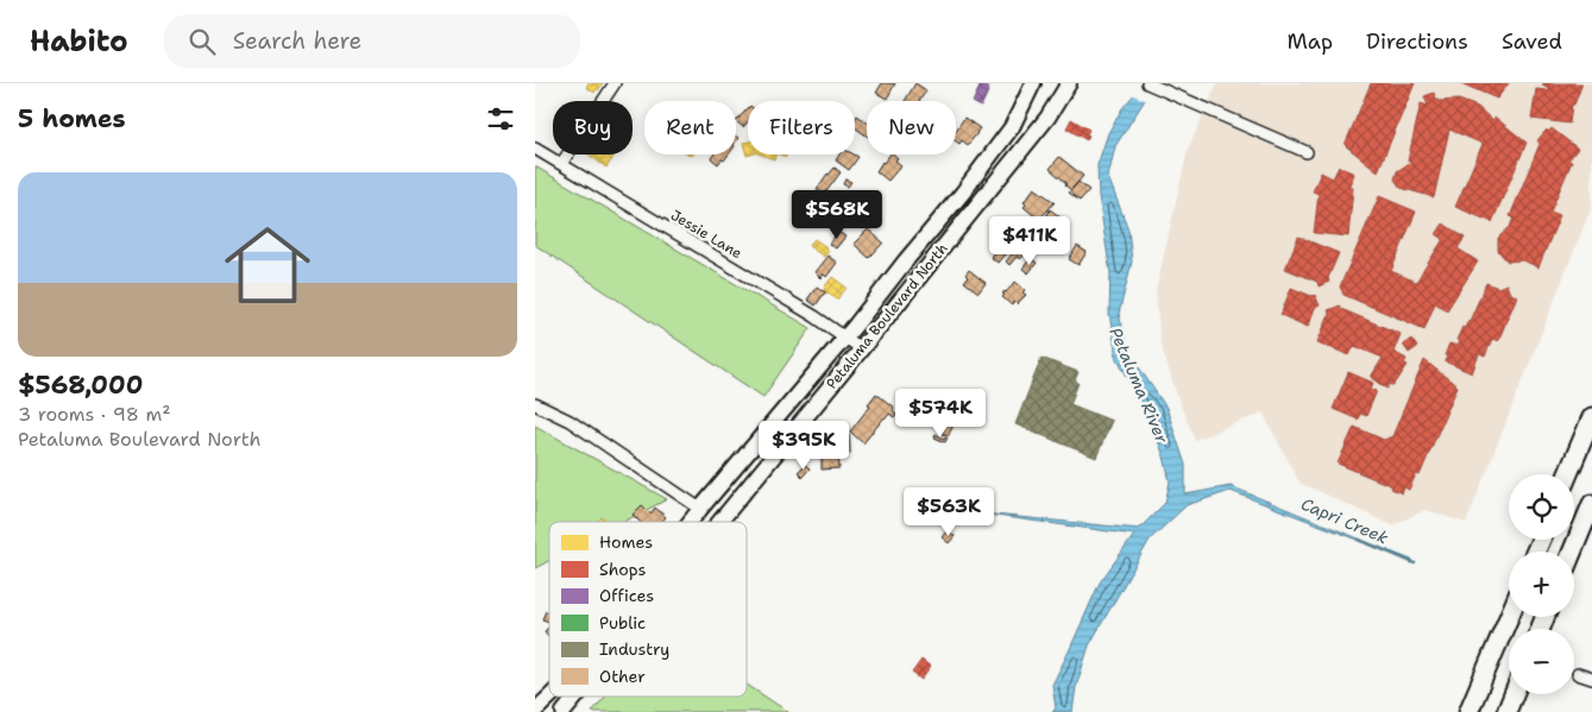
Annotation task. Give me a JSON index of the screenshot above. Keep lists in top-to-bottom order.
{
  "streets": {
    "main road": ["Petaluma Boulevard North"],
    "street": ["Jessie Lane"]
  },
  "crossings": [
    ["Jessie Lane", "Petaluma Boulevard North"]
  ],
  "water": ["Petaluma River", "Capri Creek"],
  "legend": [
    "Homes",
    "Shops",
    "Offices",
    "Public",
    "Industry",
    "Other"
  ],
  "page": {
    "header": "Habito",
    "search": "Search here",
    "nav": ["Map", "Directions", "Saved"],
    "heading": "5 homes",
    "chip": [
      "Buy",
      "Rent",
      "Filters",
      "New"
    ],
    "list": [
      {
        "name": "$568,000",
        "note": "3 rooms · 98 m² · Petaluma Boulevard North"
      }
    ],
    "price": [
      "$568K",
      "$411K",
      "$574K",
      "$395K",
      "$563K"
    ],
    "map_buttons": ["+", "−"]
  }
}
